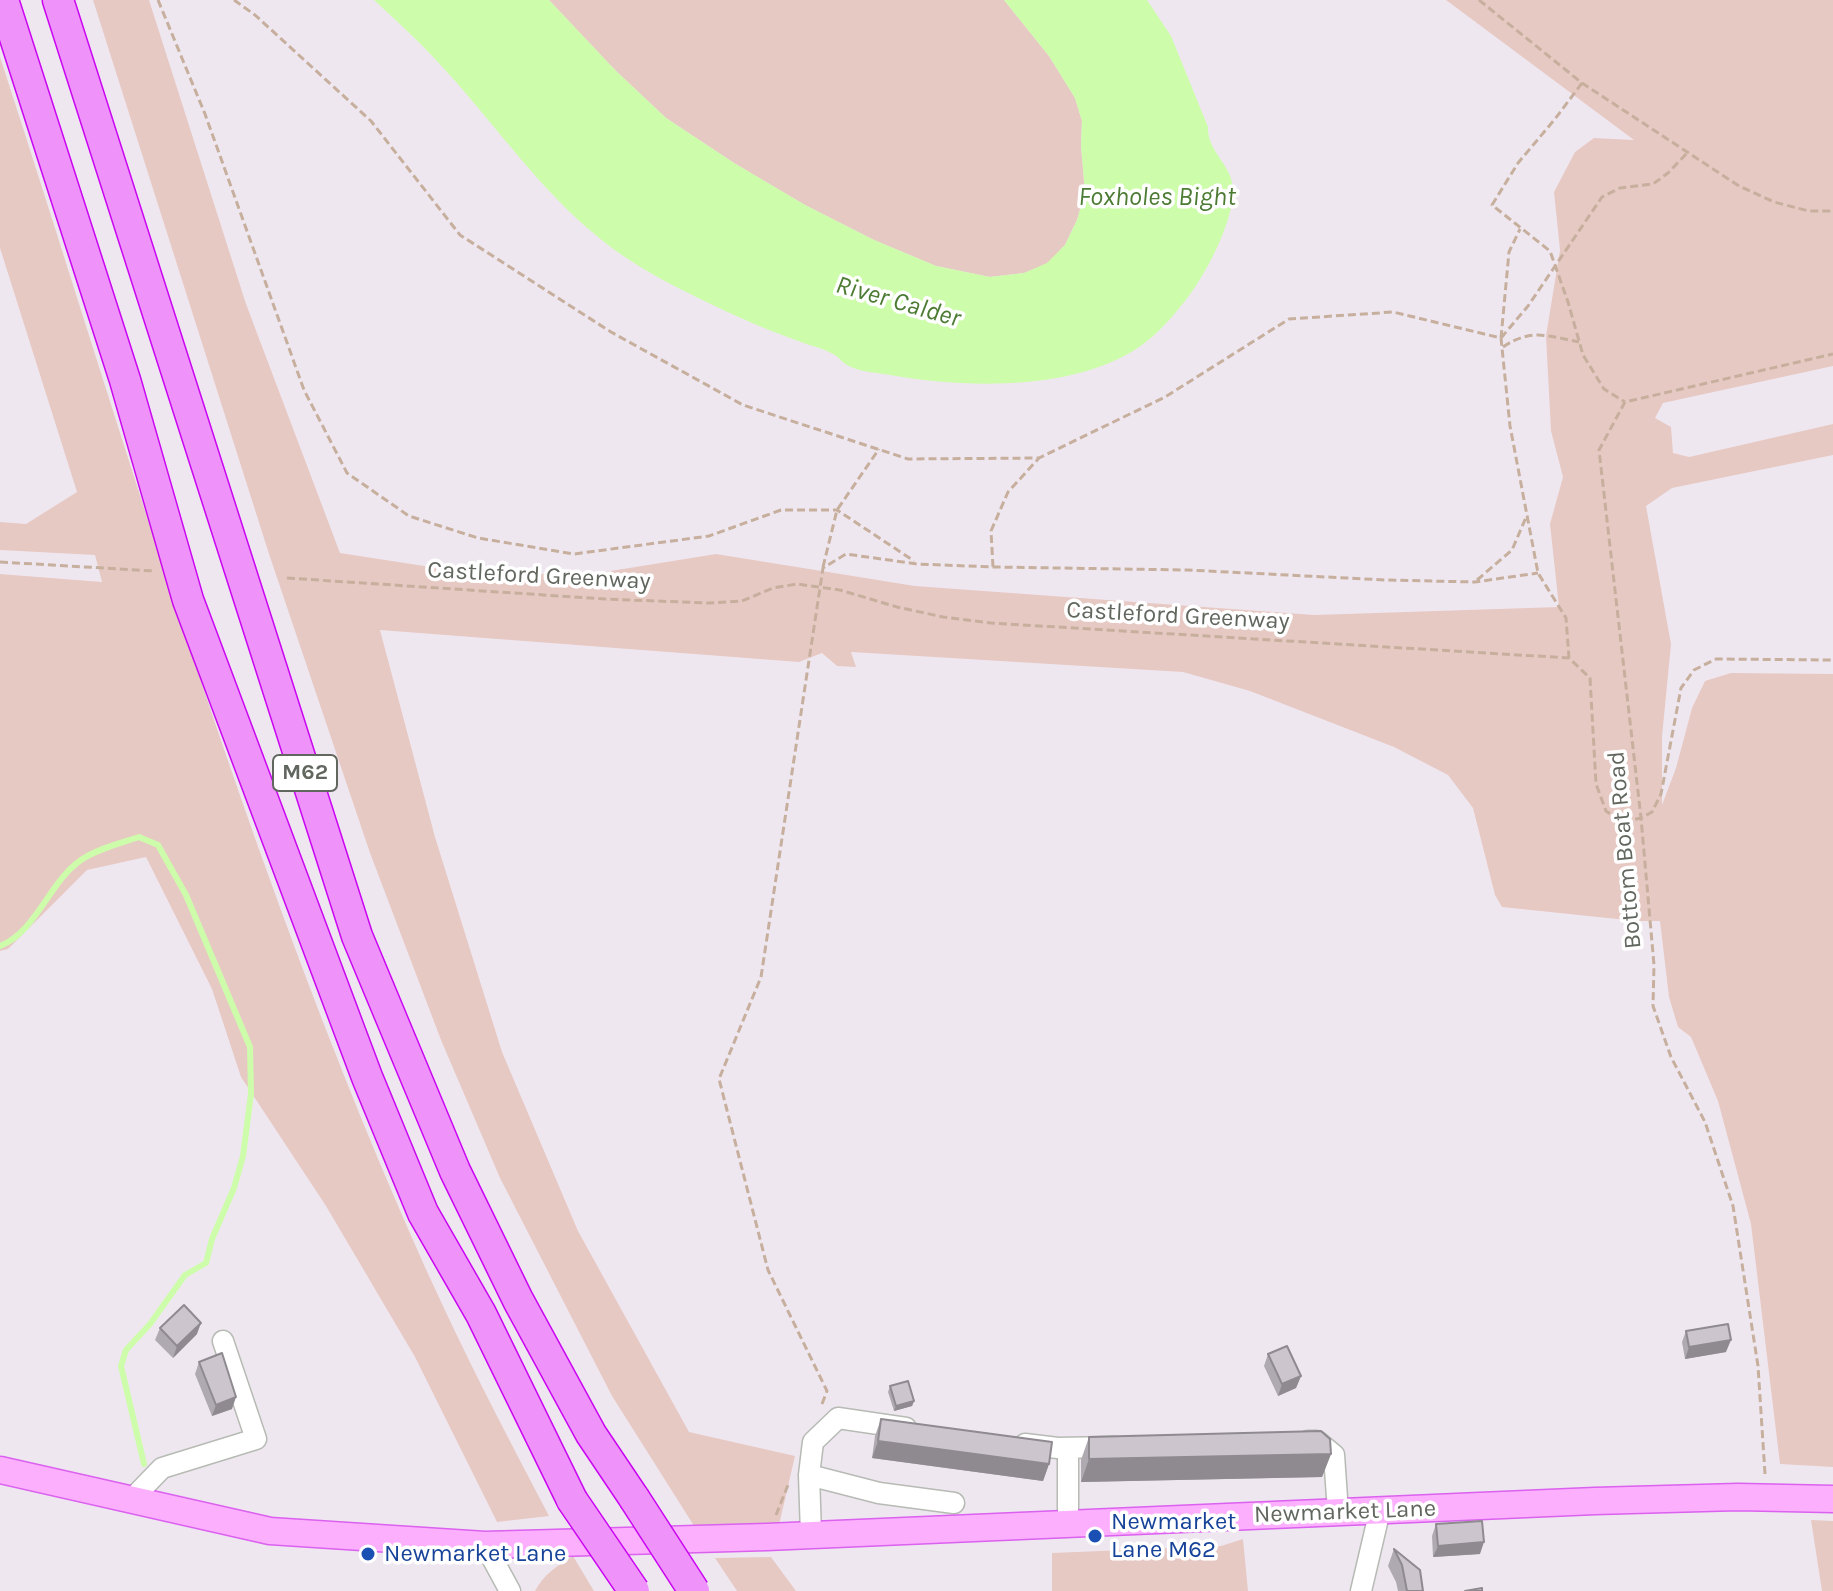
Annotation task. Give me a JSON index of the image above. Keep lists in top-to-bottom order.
{
  "streets": {
    "highway": ["M62"],
    "main road": ["Newmarket Lane"],
    "path": ["Castleford Greenway", "Bottom Boat Road"]
  },
  "crossings": [
    ["Bottom Boat Road", "Newmarket Lane"]
  ],
  "water": ["Foxholes Bight", "River Calder"],
  "places": ["Newmarket Lane M62", "Newmarket Lane"]
}
